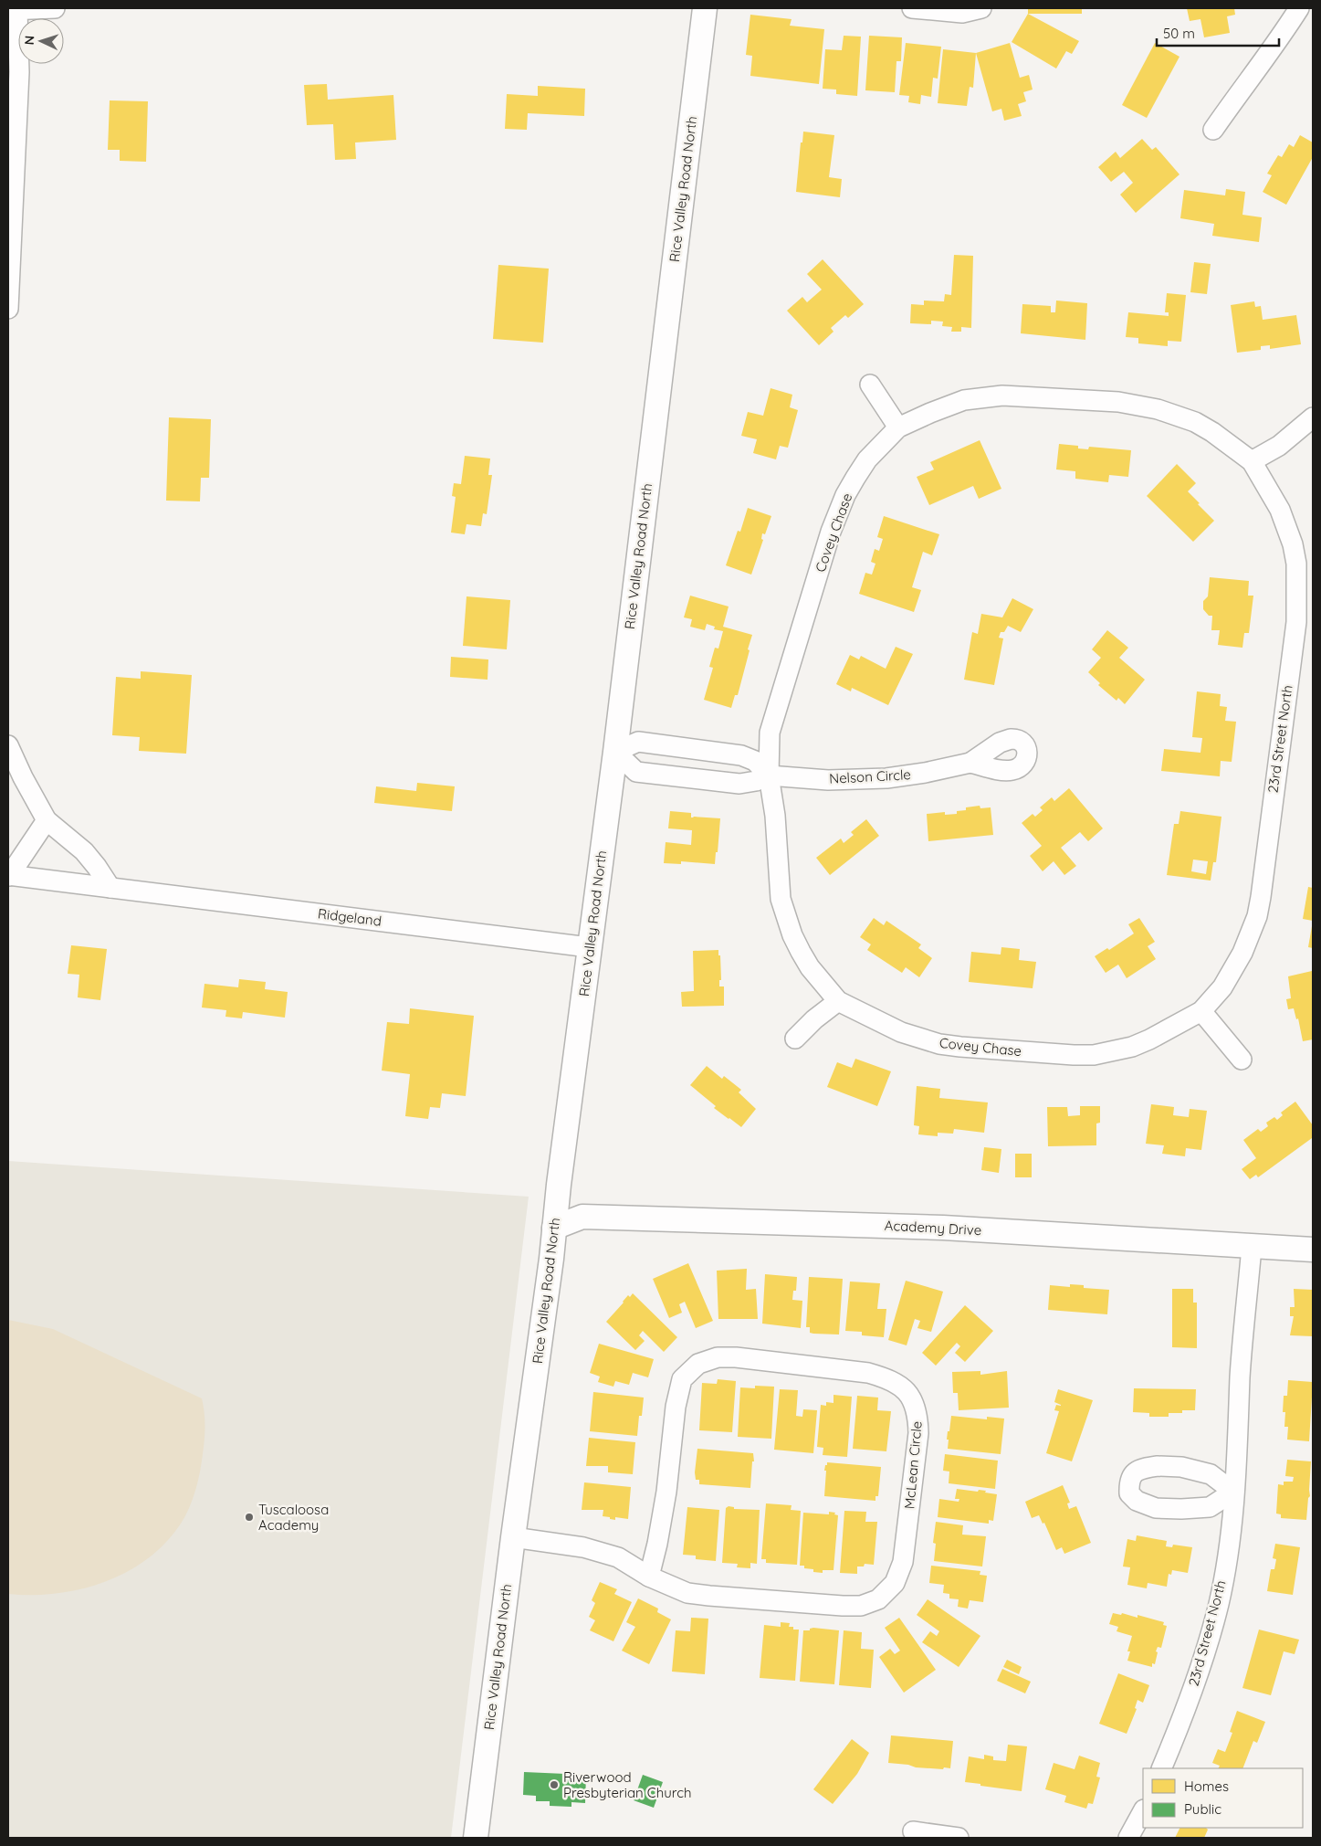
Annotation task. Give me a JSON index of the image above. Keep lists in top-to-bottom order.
{
  "streets": {
    "street": [
      "Rice Valley Road North",
      "Covey Chase",
      "23rd Street North",
      "Nelson Circle",
      "Ridgeland",
      "Academy Drive",
      "McLean Circle"
    ]
  },
  "crossings": [
    ["Rice Valley Road North", "Ridgeland"],
    ["Rice Valley Road North", "Academy Drive"],
    ["Rice Valley Road North", "McLean Circle"],
    ["Covey Chase", "23rd Street North"],
    ["Covey Chase", "Nelson Circle"],
    ["23rd Street North", "Academy Drive"]
  ],
  "places": ["Tuscaloosa Academy", "Riverwood Presbyterian Church"],
  "legend": ["Homes", "Public"],
  "scale_bar": "50 m",
  "north": "left"
}
